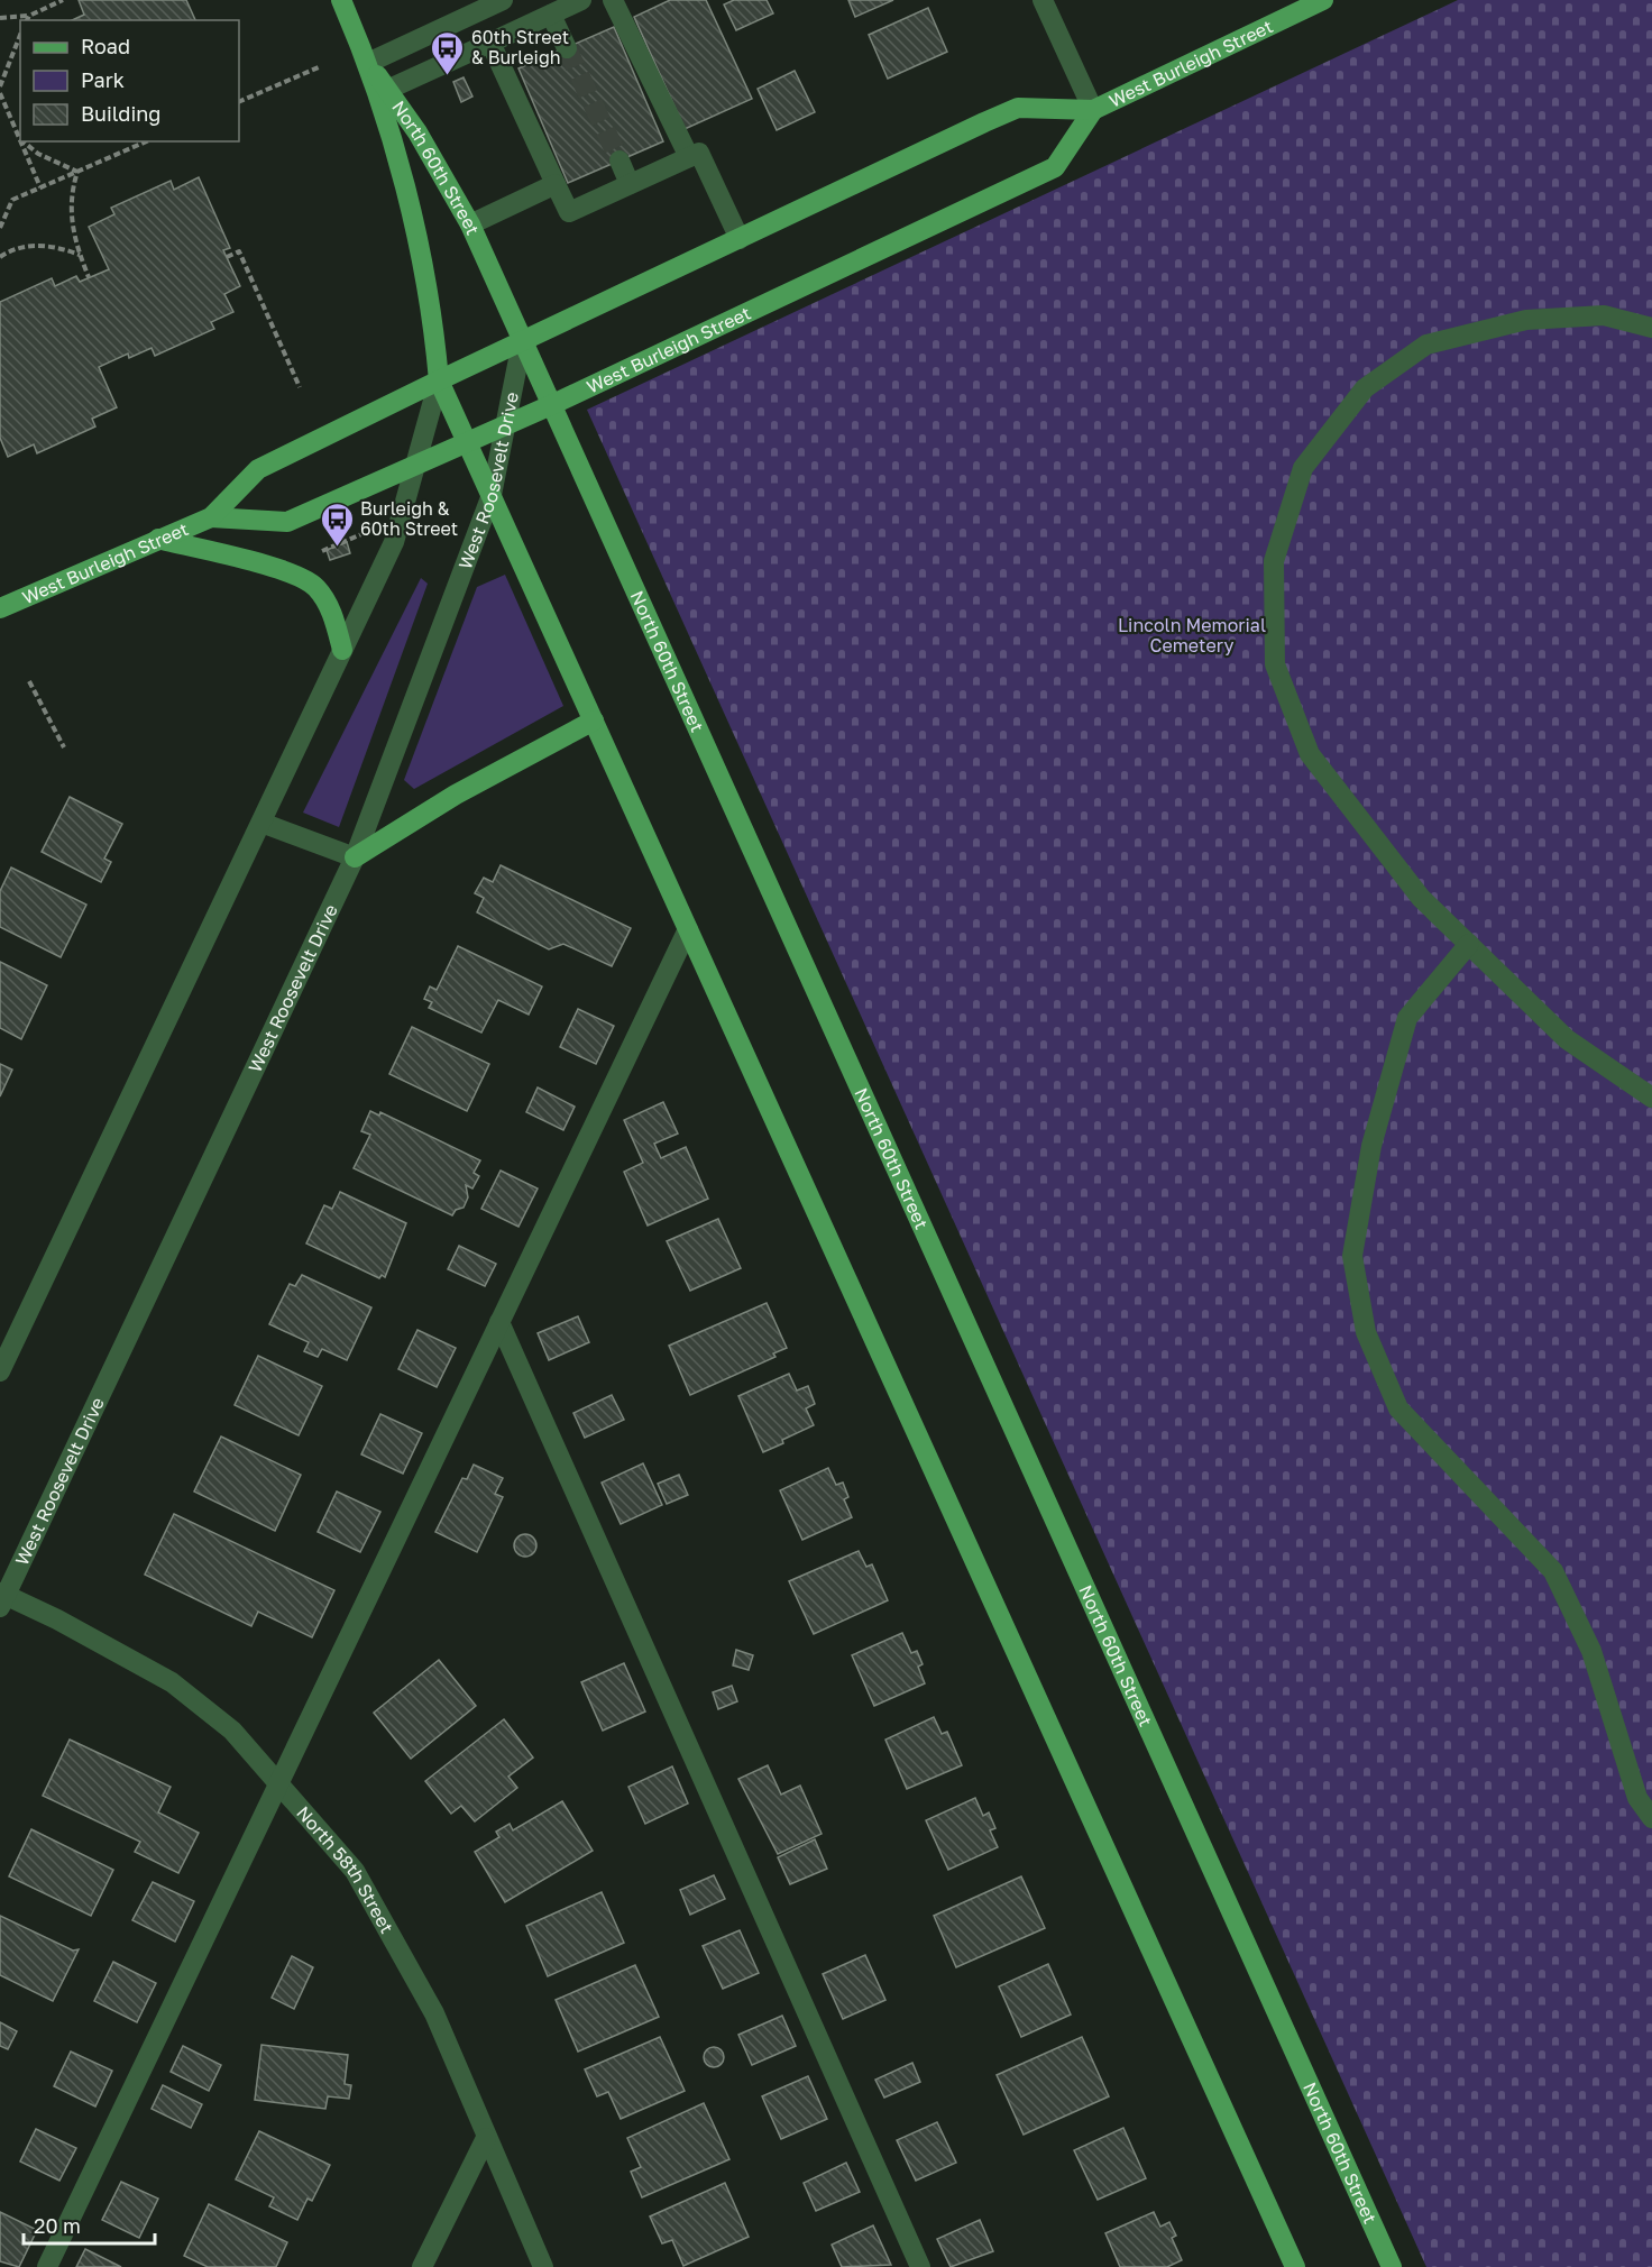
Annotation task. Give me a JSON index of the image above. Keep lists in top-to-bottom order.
{
  "streets": {
    "main road": ["West Burleigh Street", "North 60th Street"],
    "street": ["West Roosevelt Drive", "North 58th Street"]
  },
  "crossings": [
    ["West Burleigh Street", "North 60th Street"],
    ["West Burleigh Street", "West Roosevelt Drive"],
    ["North 60th Street", "West Roosevelt Drive"],
    ["West Roosevelt Drive", "North 58th Street"]
  ],
  "parks": ["Lincoln Memorial Cemetery"],
  "places": {
    "bus stop": ["60th Street & Burleigh", "Burleigh & 60th Street"]
  },
  "legend": ["Road", "Park", "Building"],
  "scale_bar": "20 m"
}
